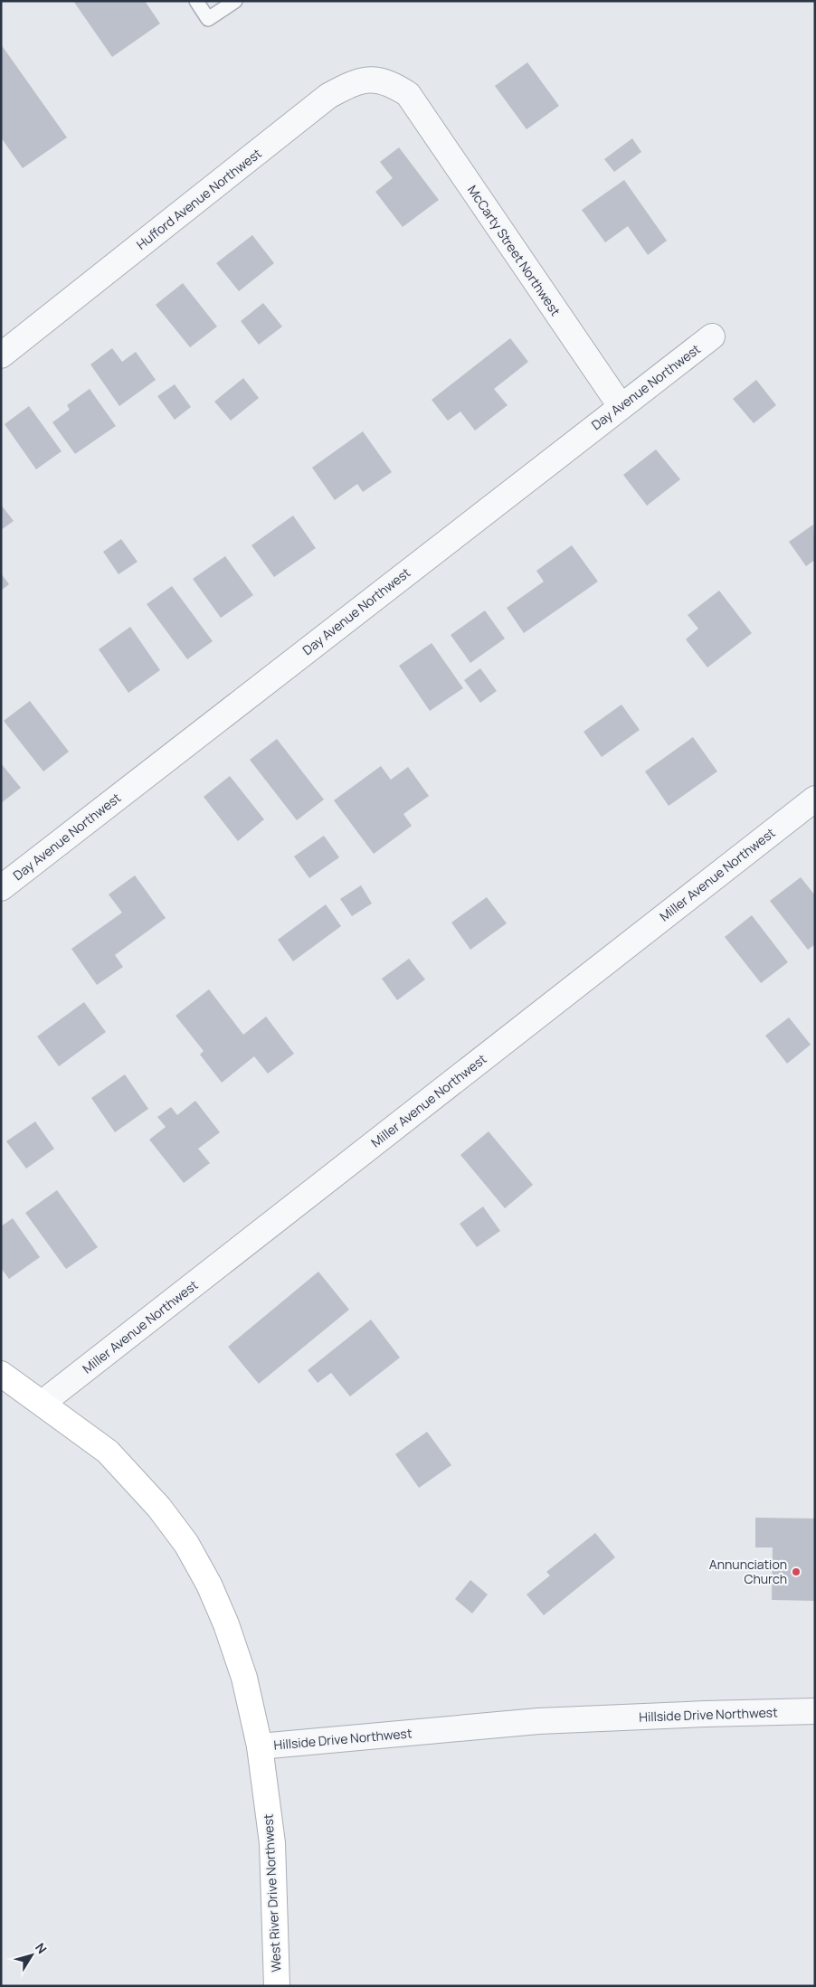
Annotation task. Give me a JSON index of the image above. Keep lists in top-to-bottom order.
{
  "streets": {
    "main road": ["Hillside Drive Northwest", "West River Drive Northwest"],
    "street": [
      "Hufford Avenue Northwest",
      "McCarty Street Northwest",
      "Day Avenue Northwest",
      "Miller Avenue Northwest"
    ]
  },
  "crossings": [
    ["Hufford Avenue Northwest", "McCarty Street Northwest"],
    ["McCarty Street Northwest", "Day Avenue Northwest"],
    ["Miller Avenue Northwest", "Hillside Drive Northwest"],
    ["Hillside Drive Northwest", "West River Drive Northwest"]
  ],
  "places": ["Annunciation Church"],
  "north": "top right"
}
